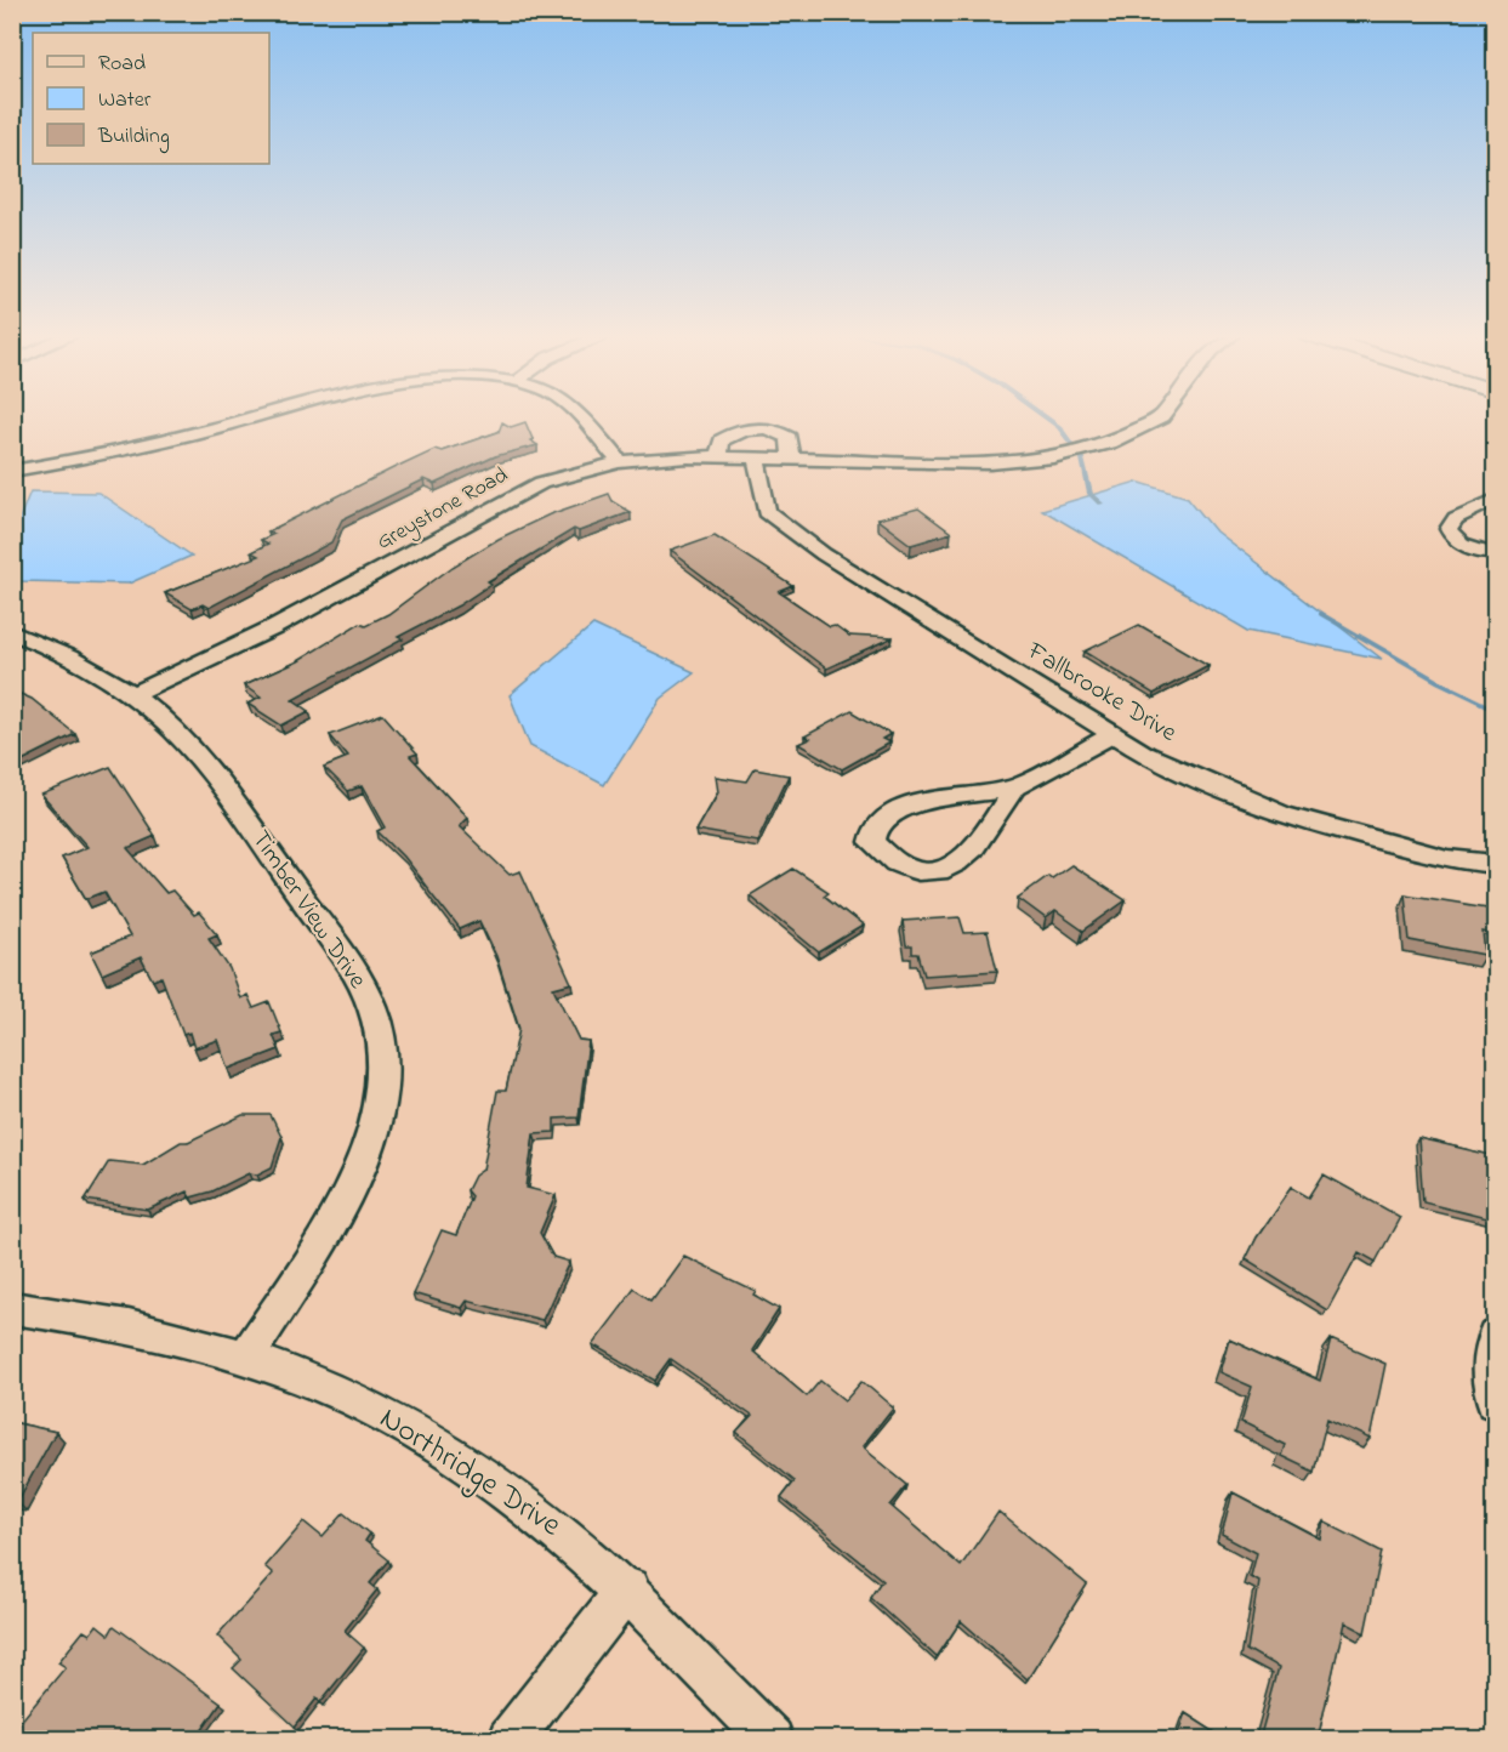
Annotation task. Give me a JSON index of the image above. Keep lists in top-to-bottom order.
{
  "streets": {
    "street": [
      "Greystone Road",
      "Fallbrooke Drive",
      "Timber View Drive",
      "Northridge Drive"
    ]
  },
  "crossings": [
    ["Greystone Road", "Fallbrooke Drive"],
    ["Greystone Road", "Timber View Drive"],
    ["Timber View Drive", "Northridge Drive"]
  ],
  "legend": ["Road", "Water", "Building"]
}
